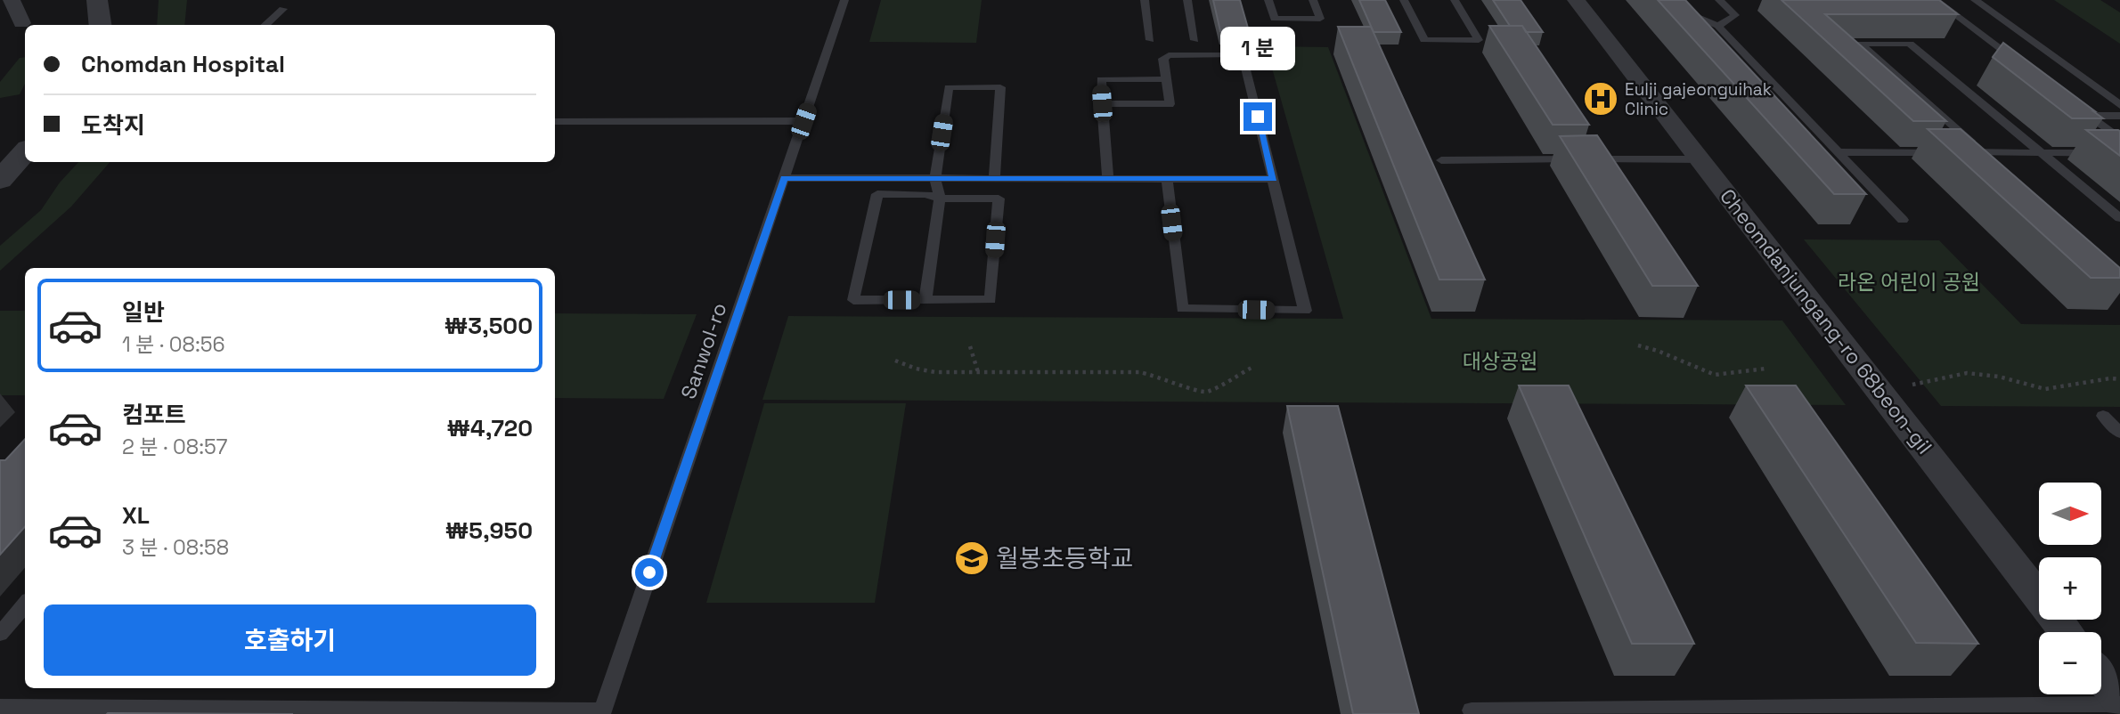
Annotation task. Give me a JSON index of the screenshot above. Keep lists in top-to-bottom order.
{
  "streets": {
    "street": ["Cheomdanjungang-ro 68beon-gil"],
    "lane": ["Sanwol-ro"]
  },
  "parks": ["라온 어린이 공원", "대상공원"],
  "places": {
    "hospital": ["Eulji gajeonguihak Clinic"],
    "school or university": ["월봉초등학교"]
  },
  "north": "right",
  "page": {
    "banner": ["Chomdan Hospital", "도착지"],
    "bubble": "1 분",
    "list": [
      {
        "name": "일반",
        "note": "1 분 · 08:56",
        "value": "₩3,500"
      },
      {
        "name": "컴포트",
        "note": "2 분 · 08:57",
        "value": "₩4,720"
      },
      {
        "name": "XL",
        "note": "3 분 · 08:58",
        "value": "₩5,950"
      }
    ],
    "map_buttons": ["+", "−"],
    "buttons": "호출하기"
  }
}
